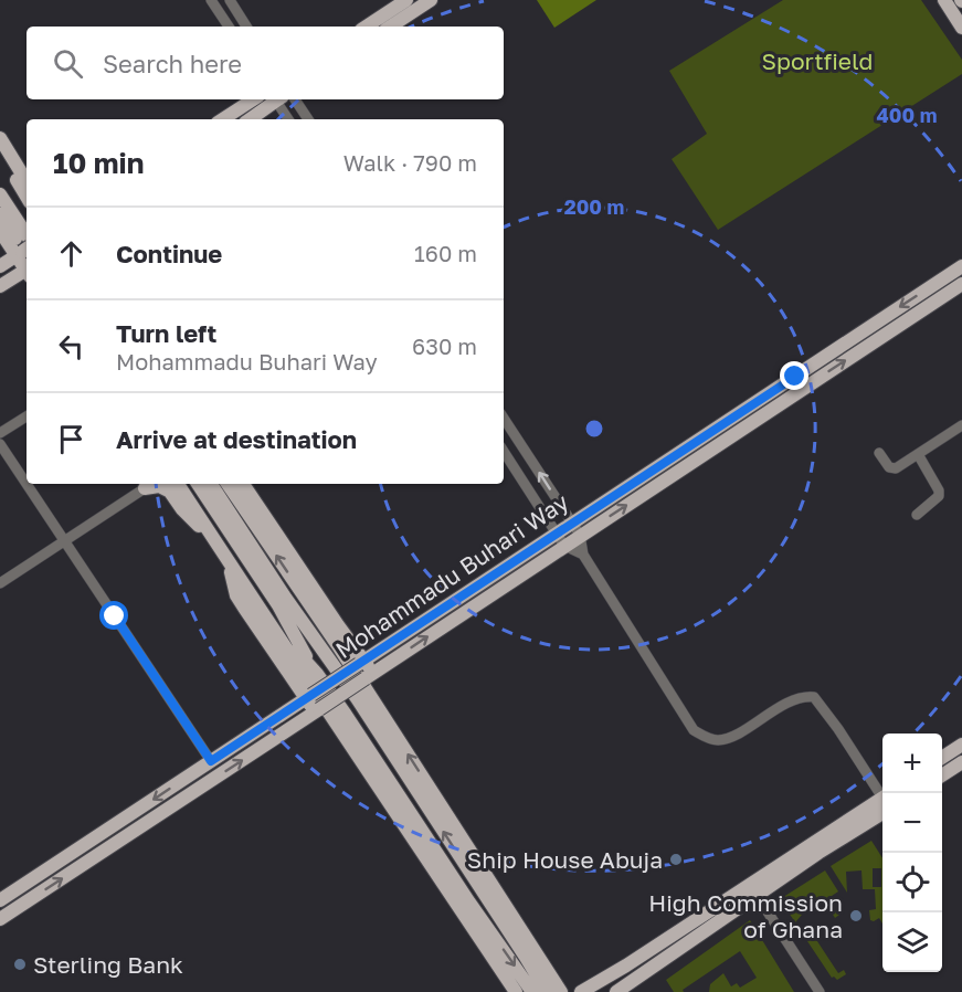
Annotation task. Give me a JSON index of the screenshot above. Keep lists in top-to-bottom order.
{
  "streets": {
    "main road": ["Mohammadu Buhari Way"]
  },
  "parks": ["Sportfield"],
  "places": ["Ship House Abuja", "High Commission of Ghana", "Sterling Bank"],
  "page": {
    "search": "Search here",
    "heading": ["10 min", "Walk · 790 m"],
    "list": [
      ["Continue", "160 m"],
      ["Turn left", "Mohammadu Buhari Way", "630 m"],
      "Arrive at destination"
    ],
    "map_buttons": ["+", "−"]
  },
  "rings": ["400 m", "200 m"]
}
